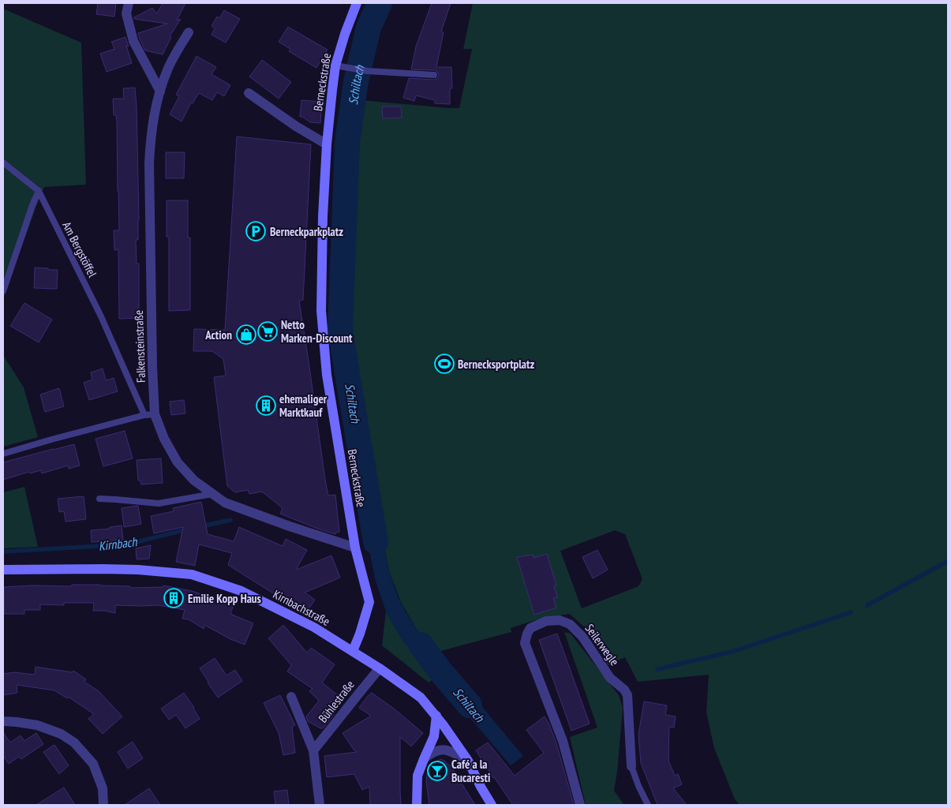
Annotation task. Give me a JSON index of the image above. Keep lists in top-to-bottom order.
{
  "streets": {
    "main road": ["Berneckstraße", "Kirnbachstraße"],
    "street": ["Falkensteinstraße", "Seilerwegle", "Bühlestraße"],
    "lane": ["Am Bergstöffel"]
  },
  "crossings": [
    ["Berneckstraße", "Falkensteinstraße"],
    ["Berneckstraße", "Kirnbachstraße"]
  ],
  "water": ["Schiltach", "Kirnbach"],
  "places": {
    "parking": ["Berneckparkplatz"],
    "supermarket": ["Netto Marken-Discount"],
    "shop": ["Action"],
    "sports": ["Bernecksportplatz"],
    "building": ["ehemaliger Marktkauf", "Emilie Kopp Haus"],
    "bar": ["Café a la Bucaresti"]
  }
}
